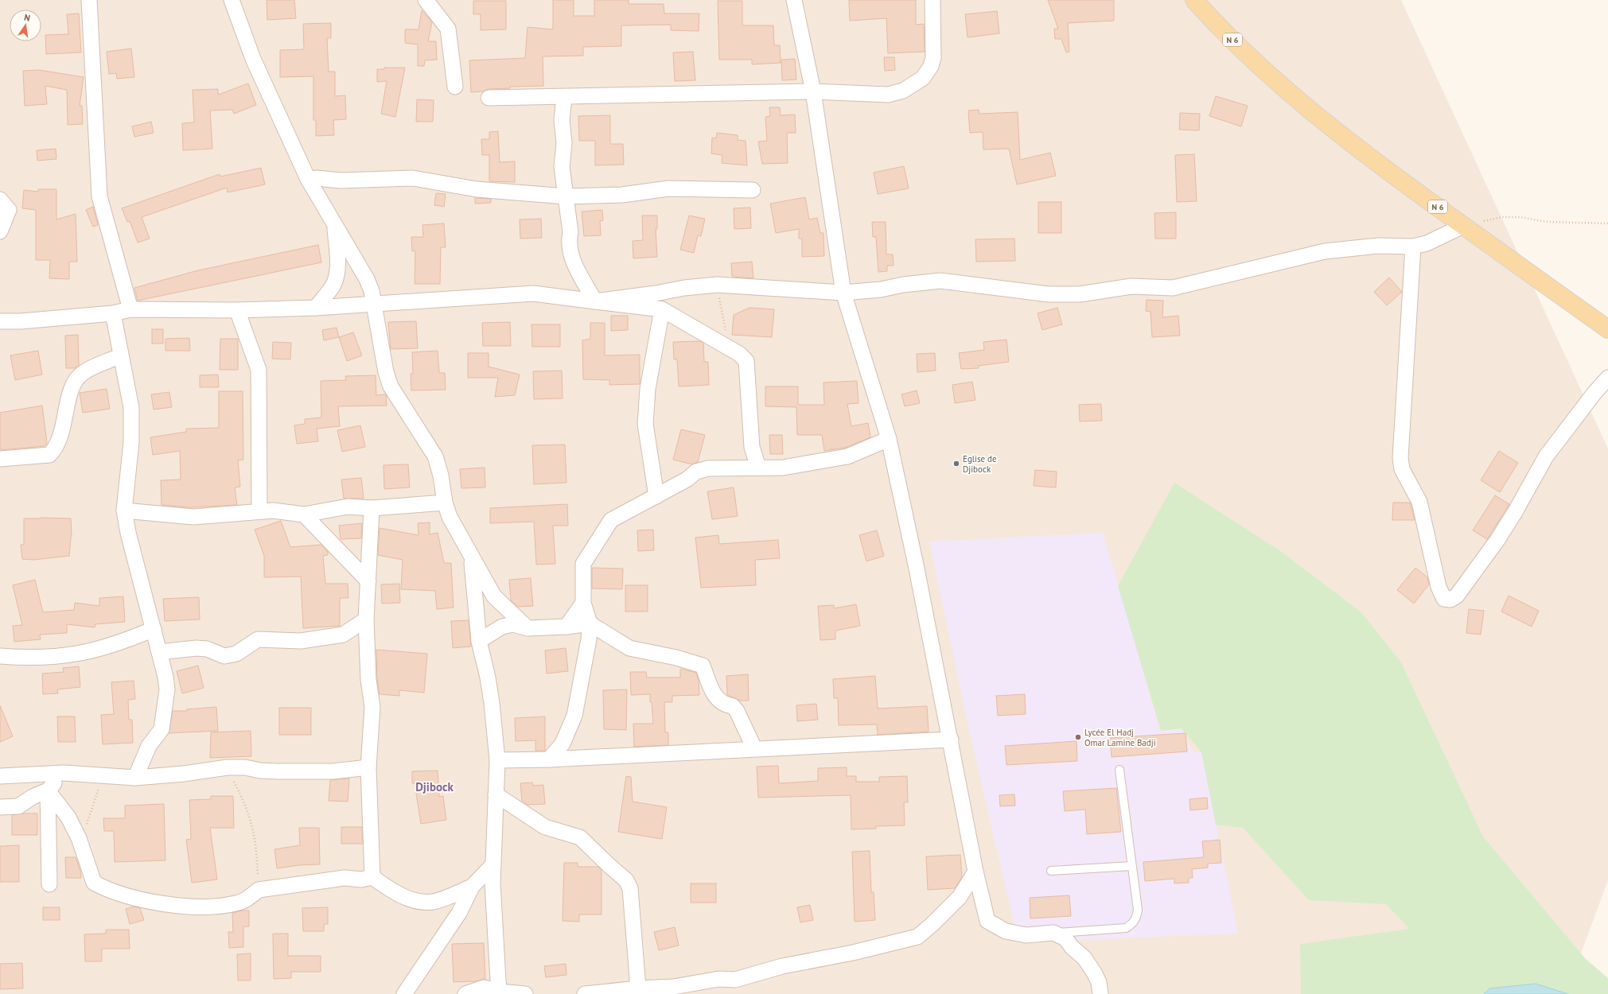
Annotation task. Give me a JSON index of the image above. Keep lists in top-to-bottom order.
{
  "streets": {
    "main road": ["N 6"]
  },
  "districts": ["Djibock"],
  "places": ["Eglise de Djibock", "Lycée El Hadj Omar Lamine Badji"],
  "north": "top"
}
